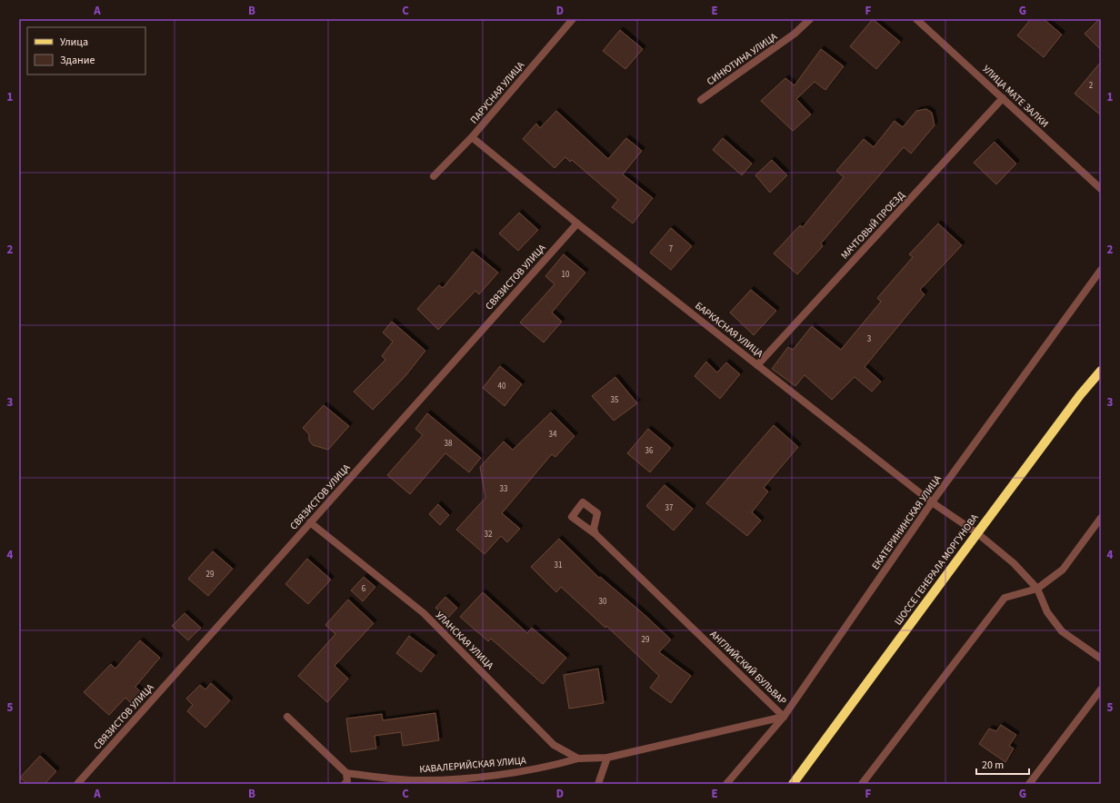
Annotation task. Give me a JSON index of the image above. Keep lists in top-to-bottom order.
{
  "streets": {
    "main road": ["ШОССЕ ГЕНЕРАЛА МОРГУНОВА"],
    "street": [
      "СИНЮТИНА УЛИЦА",
      "ПАРУСНАЯ УЛИЦА",
      "УЛИЦА МАТЕ ЗАЛКИ",
      "МАЧТОВЫЙ ПРОЕЗД",
      "СВЯЗИСТОВ УЛИЦА",
      "БАРКАСНАЯ УЛИЦА",
      "ЕКАТЕРИНИНСКАЯ УЛИЦА",
      "УЛАНСКАЯ УЛИЦА",
      "АНГЛИЙСКИЙ БУЛЬВАР",
      "КАВАЛЕРИЙСКАЯ УЛИЦА"
    ]
  },
  "crossings": [
    ["ПАРУСНАЯ УЛИЦА", "БАРКАСНАЯ УЛИЦА"],
    ["УЛИЦА МАТЕ ЗАЛКИ", "МАЧТОВЫЙ ПРОЕЗД"],
    ["МАЧТОВЫЙ ПРОЕЗД", "БАРКАСНАЯ УЛИЦА"],
    ["СВЯЗИСТОВ УЛИЦА", "БАРКАСНАЯ УЛИЦА"],
    ["СВЯЗИСТОВ УЛИЦА", "УЛАНСКАЯ УЛИЦА"],
    ["БАРКАСНАЯ УЛИЦА", "ЕКАТЕРИНИНСКАЯ УЛИЦА"],
    ["БАРКАСНАЯ УЛИЦА", "ШОССЕ ГЕНЕРАЛА МОРГУНОВА"],
    ["ЕКАТЕРИНИНСКАЯ УЛИЦА", "АНГЛИЙСКИЙ БУЛЬВАР"],
    ["УЛАНСКАЯ УЛИЦА", "КАВАЛЕРИЙСКАЯ УЛИЦА"]
  ],
  "house_numbers": [
    "2",
    "7",
    "10",
    "3",
    "40",
    "35",
    "34",
    "38",
    "36",
    "33",
    "37",
    "32",
    "31",
    "29",
    "6",
    "30",
    "29"
  ],
  "legend": ["Улица", "Здание"],
  "scale_bar": "20 m",
  "grid": {
    "columns": [
      "A",
      "B",
      "C",
      "D",
      "E",
      "F",
      "G"
    ],
    "rows": [
      "1",
      "2",
      "3",
      "4",
      "5"
    ]
  }
}
